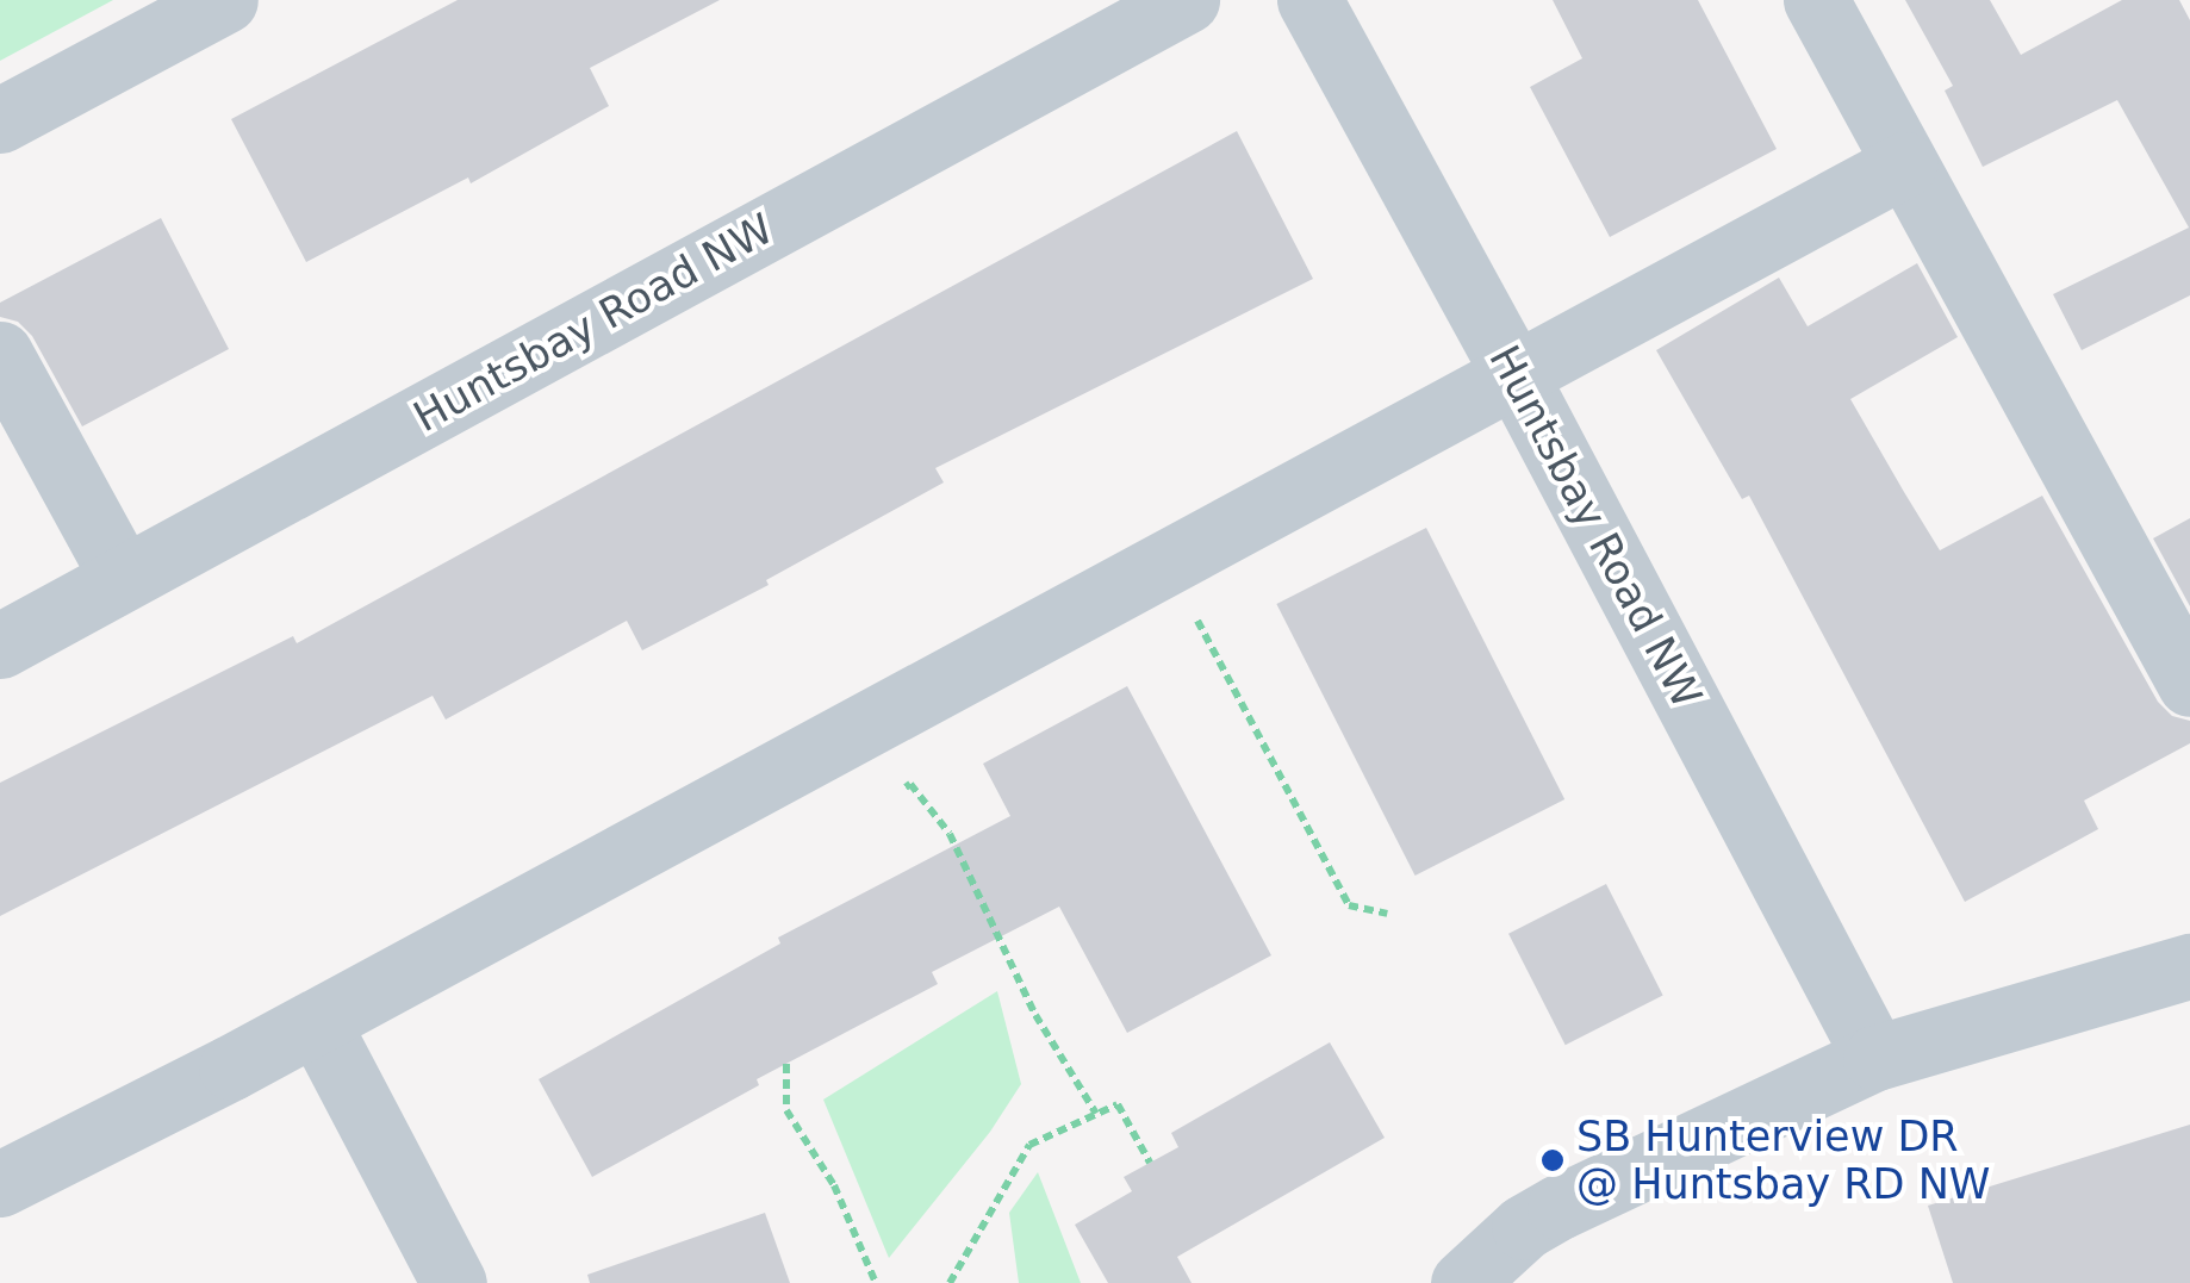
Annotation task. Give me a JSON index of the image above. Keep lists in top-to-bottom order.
{
  "streets": {
    "street": ["Huntsbay Road NW"]
  },
  "places": ["SB Hunterview DR @ Huntsbay RD NW"]
}
